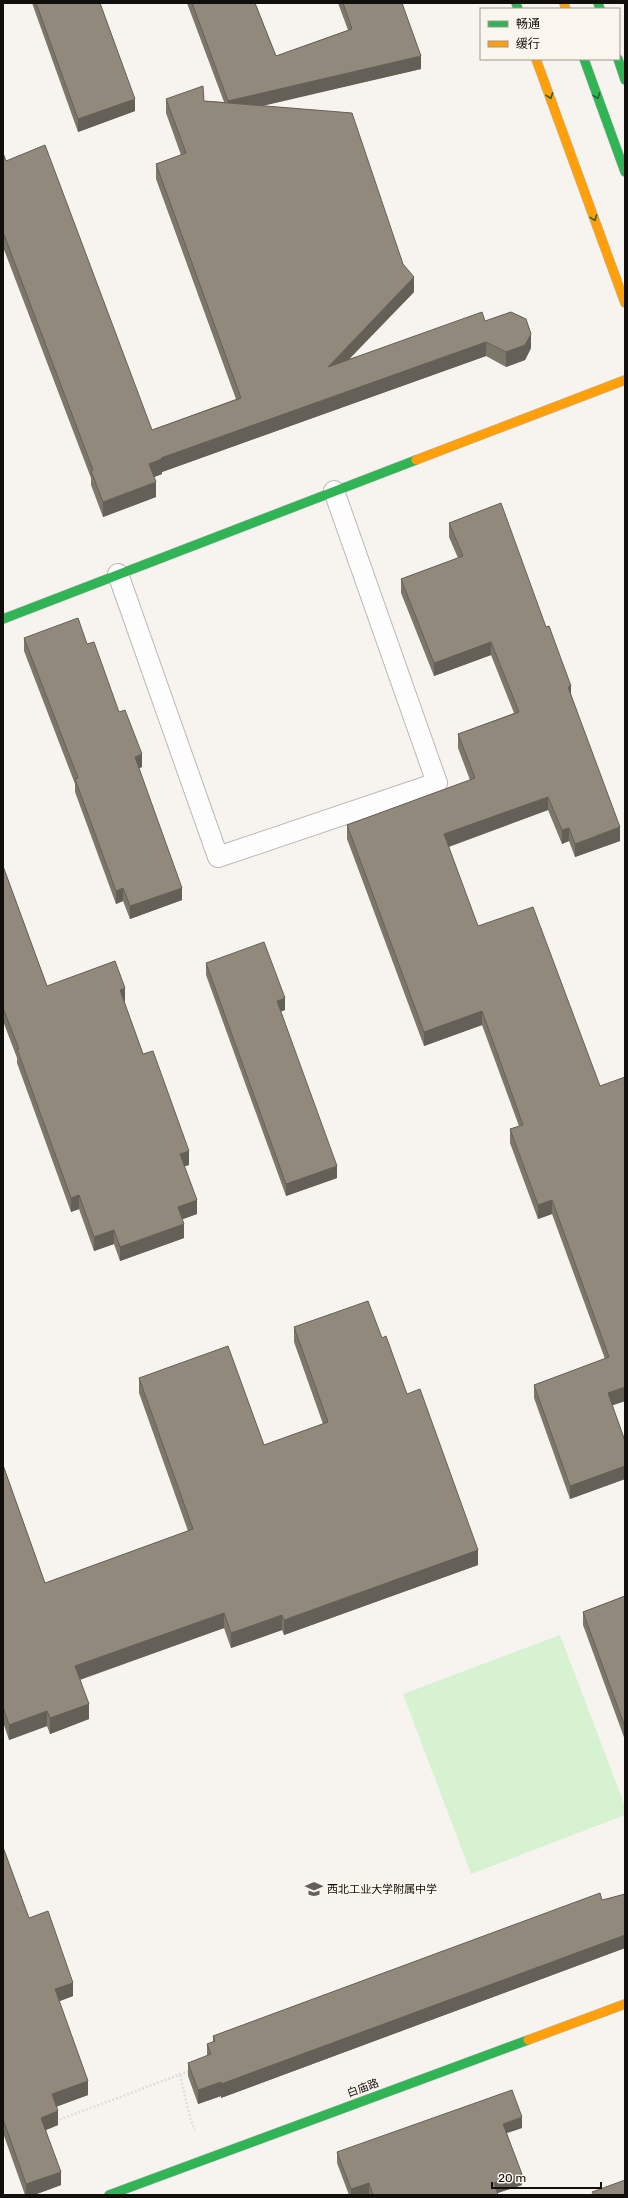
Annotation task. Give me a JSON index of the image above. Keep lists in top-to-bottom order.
{
  "streets": {
    "street": ["白庙路"]
  },
  "places": {
    "school or university": ["西北工业大学附属中学"]
  },
  "legend": ["畅通", "缓行"],
  "scale_bar": "20 m"
}
